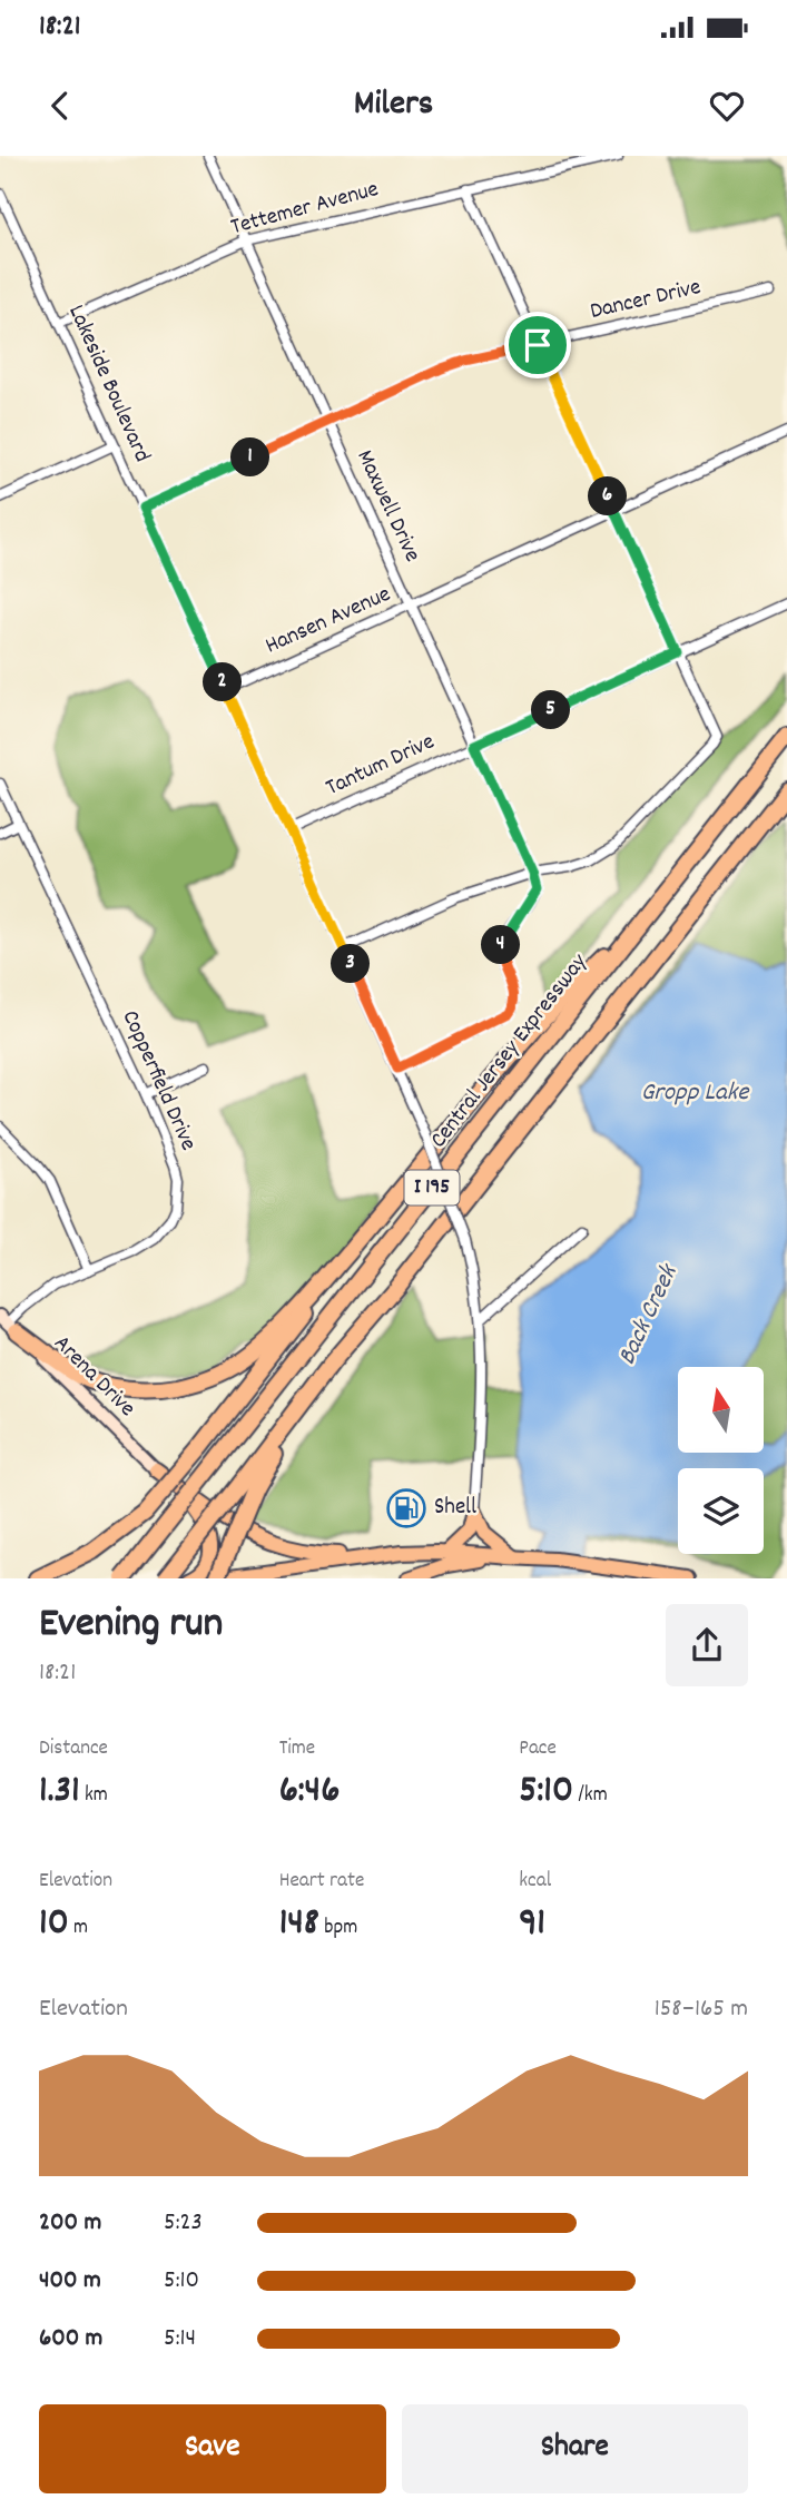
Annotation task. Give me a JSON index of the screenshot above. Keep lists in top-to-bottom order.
{
  "streets": {
    "highway": ["Central Jersey Expressway", "I 195"],
    "main road": ["Arena Drive"],
    "street": [
      "Tettemer Avenue",
      "Dancer Drive",
      "Lakeside Boulevard",
      "Maxwell Drive",
      "Hansen Avenue",
      "Tantum Drive",
      "Copperfield Drive"
    ]
  },
  "crossings": [
    ["Tettemer Avenue", "Lakeside Boulevard"],
    ["Tettemer Avenue", "Maxwell Drive"],
    ["Dancer Drive", "Lakeside Boulevard"],
    ["Dancer Drive", "Maxwell Drive"],
    ["Lakeside Boulevard", "Hansen Avenue"],
    ["Lakeside Boulevard", "Tantum Drive"],
    ["Maxwell Drive", "Hansen Avenue"],
    ["Maxwell Drive", "Tantum Drive"],
    ["Copperfield Drive", "Arena Drive"]
  ],
  "water": ["Gropp Lake", "Back Creek"],
  "places": {
    "fuel station": ["Shell"]
  },
  "north": "top",
  "page": {
    "status": "18:21",
    "header": "Milers",
    "pins": [
      "1",
      "6",
      "2",
      "5",
      "4",
      "3"
    ],
    "heading": ["Evening run", "18:21"],
    "stats": [
      ["Distance", "1.31 km"],
      ["Time", "6:46"],
      ["Pace", "5:10 /km"],
      ["Elevation", "10 m"],
      ["Heart rate", "148 bpm"],
      ["kcal", "91"]
    ],
    "chart": ["Elevation", "158–165 m"],
    "list": [
      {
        "name": "200 m",
        "note": "5:23"
      },
      {
        "name": "400 m",
        "note": "5:10"
      },
      {
        "name": "600 m",
        "note": "5:14"
      }
    ],
    "buttons": ["Save", "Share"]
  }
}
